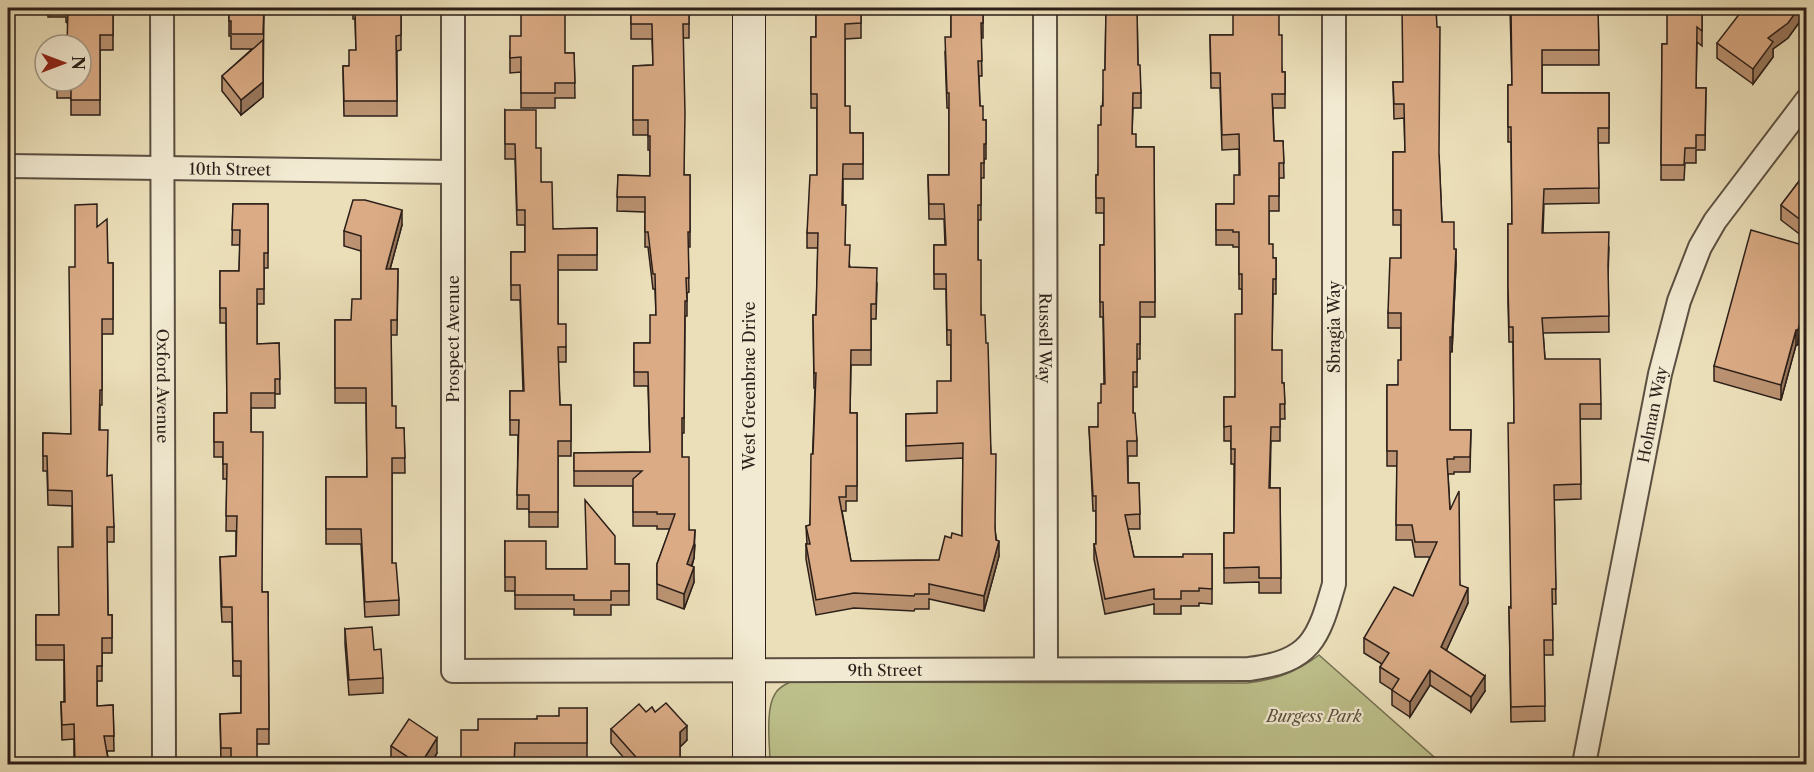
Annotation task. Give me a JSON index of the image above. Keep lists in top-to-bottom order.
{
  "streets": {
    "street": [
      "10th Street",
      "Sbragia Way",
      "Russell Way",
      "Prospect Avenue",
      "Oxford Avenue",
      "West Greenbrae Drive",
      "Holman Way",
      "9th Street"
    ]
  },
  "crossings": [
    ["10th Street", "Prospect Avenue"],
    ["10th Street", "Oxford Avenue"],
    ["Sbragia Way", "9th Street"],
    ["Russell Way", "9th Street"],
    ["Prospect Avenue", "9th Street"],
    ["West Greenbrae Drive", "9th Street"]
  ],
  "parks": ["Burgess Park"],
  "north": "right"
}
